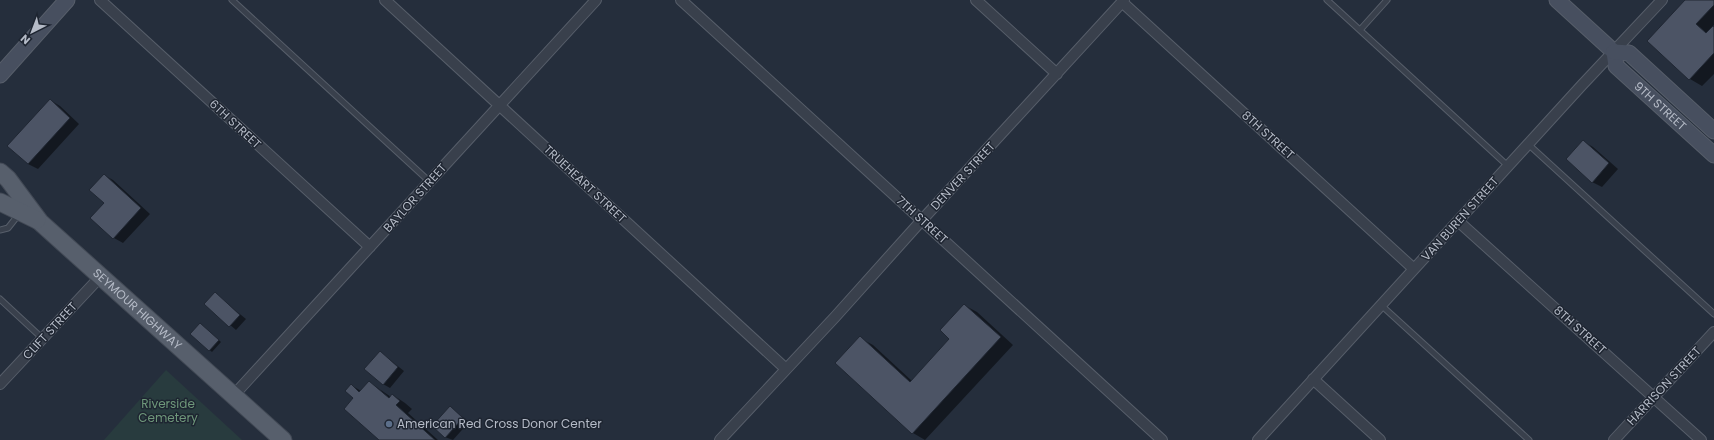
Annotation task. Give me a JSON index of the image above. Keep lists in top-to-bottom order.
{
  "streets": {
    "main road": ["SEYMOUR HIGHWAY"],
    "street": [
      "9TH STREET",
      "6TH STREET",
      "8TH STREET",
      "DENVER STREET",
      "TRUEHEART STREET",
      "BAYLOR STREET",
      "VAN BUREN STREET",
      "7TH STREET",
      "CLIFT STREET",
      "HARRISON STREET"
    ]
  },
  "crossings": [
    ["9TH STREET", "VAN BUREN STREET"],
    ["6TH STREET", "BAYLOR STREET"],
    ["8TH STREET", "DENVER STREET"],
    ["8TH STREET", "VAN BUREN STREET"],
    ["8TH STREET", "HARRISON STREET"],
    ["DENVER STREET", "TRUEHEART STREET"],
    ["DENVER STREET", "7TH STREET"],
    ["TRUEHEART STREET", "BAYLOR STREET"],
    ["BAYLOR STREET", "SEYMOUR HIGHWAY"],
    ["SEYMOUR HIGHWAY", "CLIFT STREET"]
  ],
  "parks": ["Riverside Cemetery"],
  "places": ["American Red Cross Donor Center"],
  "north": "bottom left"
}
